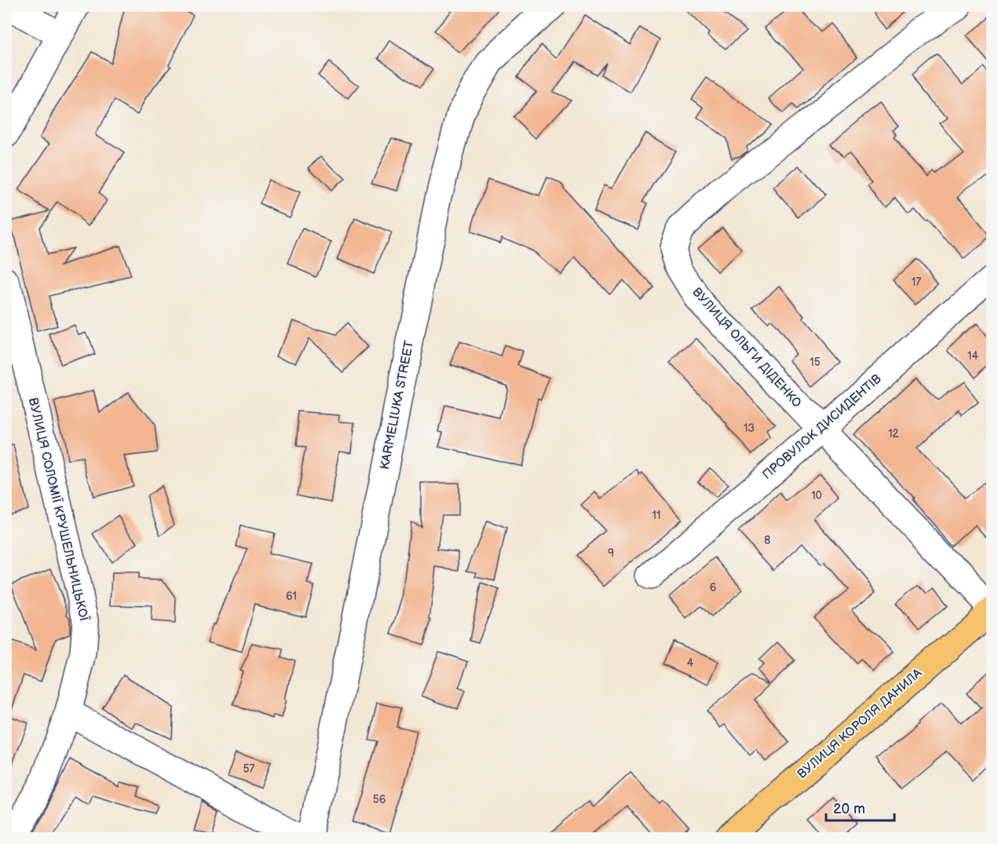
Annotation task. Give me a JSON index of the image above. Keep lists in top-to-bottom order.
{
  "streets": {
    "main road": ["ВУЛИЦЯ КОРОЛЯ ДАНИЛА"],
    "street": [
      "ВУЛИЦЯ ОЛЬГИ ДІДЕНКО",
      "KARMELIUKA STREET",
      "ПРОВУЛОК ДИСИДЕНТІВ",
      "ВУЛИЦЯ СОЛОМІЇ КРУШЕЛЬНИЦЬКОЇ"
    ]
  },
  "crossings": [
    ["ВУЛИЦЯ ОЛЬГИ ДІДЕНКО", "ПРОВУЛОК ДИСИДЕНТІВ"],
    ["ВУЛИЦЯ ОЛЬГИ ДІДЕНКО", "ВУЛИЦЯ КОРОЛЯ ДАНИЛА"]
  ],
  "house_numbers": [
    "17",
    "14",
    "15",
    "13",
    "12",
    "10",
    "11",
    "8",
    "9",
    "6",
    "61",
    "4",
    "57",
    "56"
  ],
  "scale_bar": "20 m"
}
